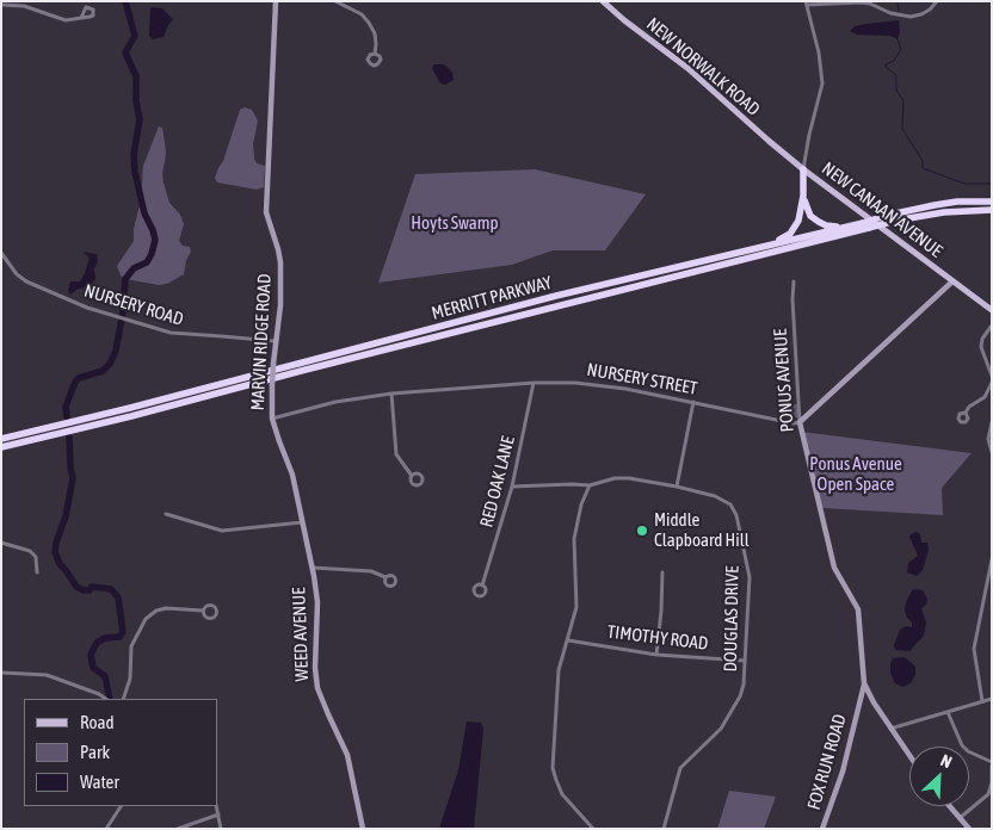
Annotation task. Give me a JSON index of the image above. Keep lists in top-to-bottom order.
{
  "streets": {
    "highway": ["MERRITT PARKWAY"],
    "main road": [
      "NEW NORWALK ROAD",
      "NEW CANAAN AVENUE",
      "MARVIN RIDGE ROAD",
      "PONUS AVENUE",
      "WEED AVENUE",
      "FOX RUN ROAD"
    ],
    "street": [
      "NURSERY ROAD",
      "NURSERY STREET",
      "RED OAK LANE",
      "DOUGLAS DRIVE",
      "TIMOTHY ROAD"
    ]
  },
  "crossings": [
    ["NEW NORWALK ROAD", "NEW CANAAN AVENUE"],
    ["NURSERY ROAD", "MARVIN RIDGE ROAD"],
    ["MARVIN RIDGE ROAD", "NURSERY STREET"],
    ["MARVIN RIDGE ROAD", "WEED AVENUE"],
    ["NURSERY STREET", "PONUS AVENUE"],
    ["NURSERY STREET", "RED OAK LANE"],
    ["PONUS AVENUE", "FOX RUN ROAD"],
    ["RED OAK LANE", "DOUGLAS DRIVE"],
    ["DOUGLAS DRIVE", "TIMOTHY ROAD"]
  ],
  "parks": ["Hoyts Swamp", "Ponus Avenue Open Space"],
  "places": ["Middle Clapboard Hill"],
  "legend": ["Road", "Park", "Water"],
  "north": "top right"
}
